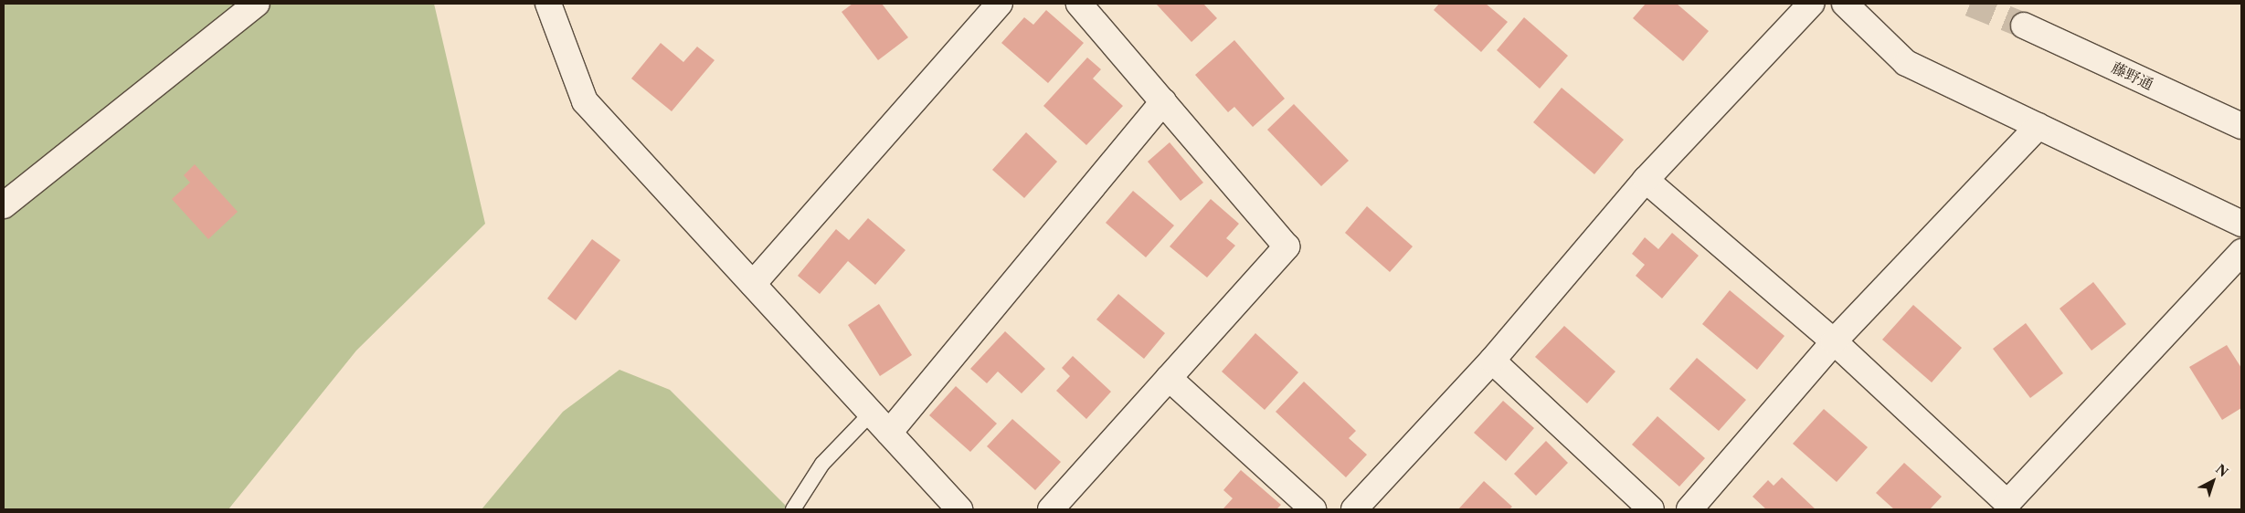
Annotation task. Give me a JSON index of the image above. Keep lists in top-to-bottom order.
{
  "streets": {
    "street": ["藤野通"]
  },
  "north": "top right"
}
